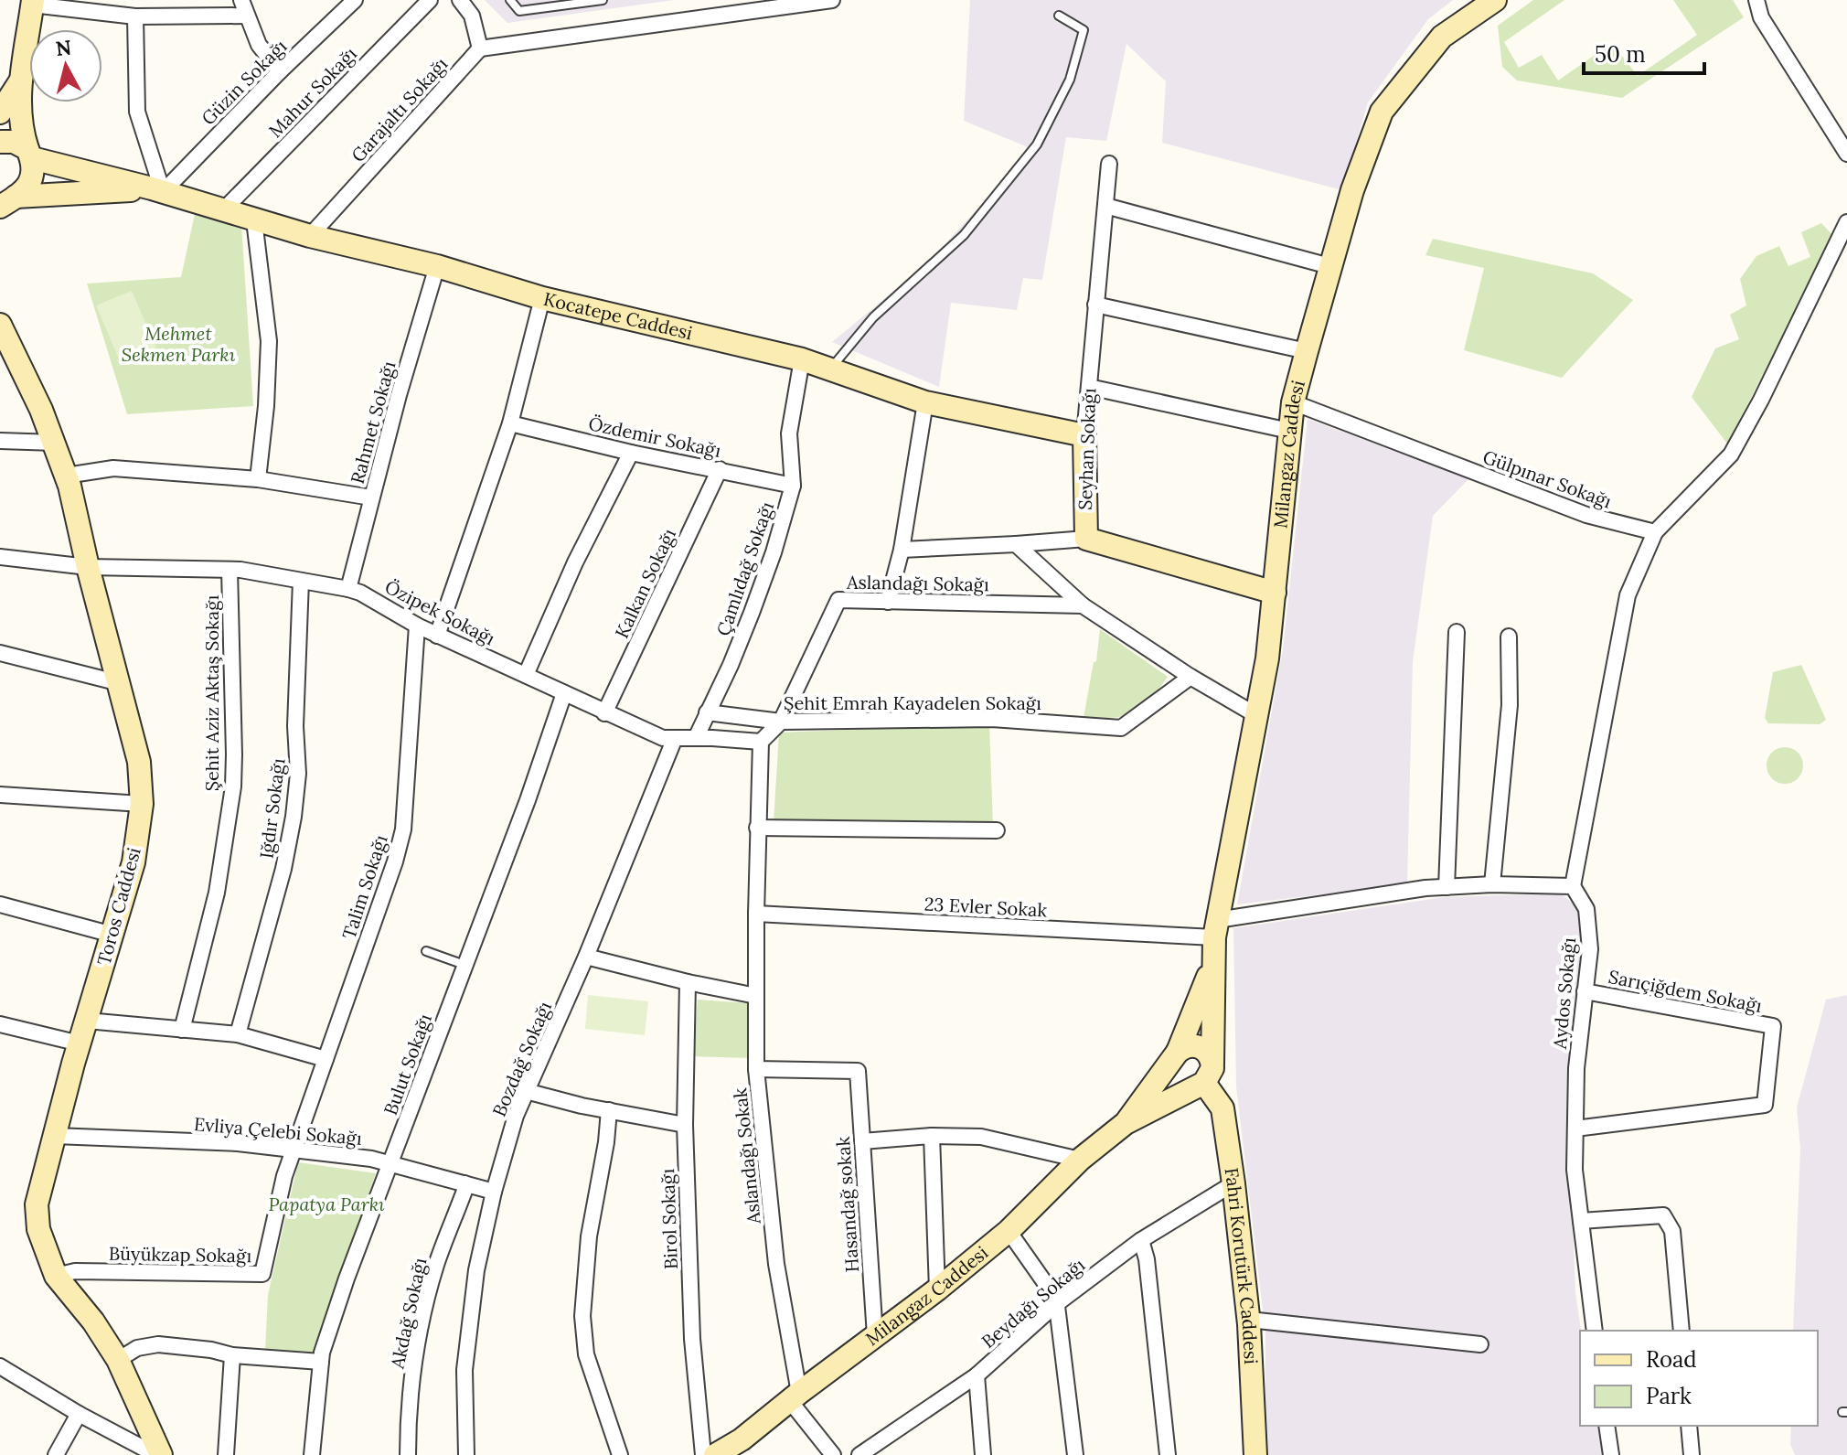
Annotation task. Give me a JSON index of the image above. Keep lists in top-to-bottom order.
{
  "streets": {
    "street": [
      "Güzin Sokağı",
      "Mahur Sokağı",
      "Garajaltı Sokağı",
      "Kocatepe Caddesi",
      "Rahmet Sokağı",
      "Özdemir Sokağı",
      "Seyhan Sokağı",
      "Milangaz Caddesi",
      "Gülpınar Sokağı",
      "Çamlıdağ Sokağı",
      "Kalkan Sokağı",
      "Aslandağı Sokağı",
      "Özipek Sokağı",
      "Şehit Aziz Aktaş Sokağı",
      "Şehit Emrah Kayadelen Sokağı",
      "Iğdır Sokağı",
      "Talim Sokağı",
      "Toros Caddesi",
      "23 Evler Sokak",
      "Sarıçiğdem Sokağı",
      "Aydos Sokağı",
      "Bozdağ Sokağı",
      "Bulut Sokağı",
      "Evliya Çelebi Sokağı",
      "Aslandağı Sokak",
      "Hasandağ sokak",
      "Birol Sokağı",
      "Büyükzap Sokağı",
      "Fahri Korutürk Caddesi",
      "Beydağı Sokağı",
      "Akdağ Sokağı"
    ]
  },
  "crossings": [
    ["Güzin Sokağı", "Kocatepe Caddesi"],
    ["Mahur Sokağı", "Kocatepe Caddesi"],
    ["Garajaltı Sokağı", "Kocatepe Caddesi"],
    ["Kocatepe Caddesi", "Rahmet Sokağı"],
    ["Kocatepe Caddesi", "Seyhan Sokağı"],
    ["Kocatepe Caddesi", "Çamlıdağ Sokağı"],
    ["Rahmet Sokağı", "Özipek Sokağı"],
    ["Özdemir Sokağı", "Çamlıdağ Sokağı"],
    ["Özdemir Sokağı", "Kalkan Sokağı"],
    ["Milangaz Caddesi", "Gülpınar Sokağı"],
    ["Milangaz Caddesi", "23 Evler Sokak"],
    ["Milangaz Caddesi", "Aslandağı Sokak"],
    ["Milangaz Caddesi", "Hasandağ sokak"],
    ["Milangaz Caddesi", "Fahri Korutürk Caddesi"],
    ["Çamlıdağ Sokağı", "Özipek Sokağı"],
    ["Çamlıdağ Sokağı", "Şehit Emrah Kayadelen Sokağı"],
    ["Kalkan Sokağı", "Özipek Sokağı"],
    ["Aslandağı Sokağı", "Özipek Sokağı"],
    ["Aslandağı Sokağı", "Şehit Emrah Kayadelen Sokağı"],
    ["Özipek Sokağı", "Şehit Aziz Aktaş Sokağı"],
    ["Özipek Sokağı", "Iğdır Sokağı"],
    ["Özipek Sokağı", "Talim Sokağı"],
    ["Özipek Sokağı", "Toros Caddesi"],
    ["Özipek Sokağı", "Bozdağ Sokağı"],
    ["Özipek Sokağı", "Bulut Sokağı"],
    ["Talim Sokağı", "Evliya Çelebi Sokağı"],
    ["Talim Sokağı", "Büyükzap Sokağı"],
    ["Toros Caddesi", "Evliya Çelebi Sokağı"],
    ["Toros Caddesi", "Büyükzap Sokağı"],
    ["23 Evler Sokak", "Aslandağı Sokak"],
    ["Sarıçiğdem Sokağı", "Aydos Sokağı"],
    ["Bozdağ Sokağı", "Evliya Çelebi Sokağı"],
    ["Bulut Sokağı", "Evliya Çelebi Sokağı"],
    ["Evliya Çelebi Sokağı", "Büyükzap Sokağı"],
    ["Evliya Çelebi Sokağı", "Akdağ Sokağı"],
    ["Aslandağı Sokak", "Hasandağ sokak"],
    ["Fahri Korutürk Caddesi", "Beydağı Sokağı"]
  ],
  "parks": ["Mehmet Sekmen Parkı", "Papatya Parkı"],
  "legend": ["Road", "Park"],
  "scale_bar": "50 m",
  "north": "top"
}
